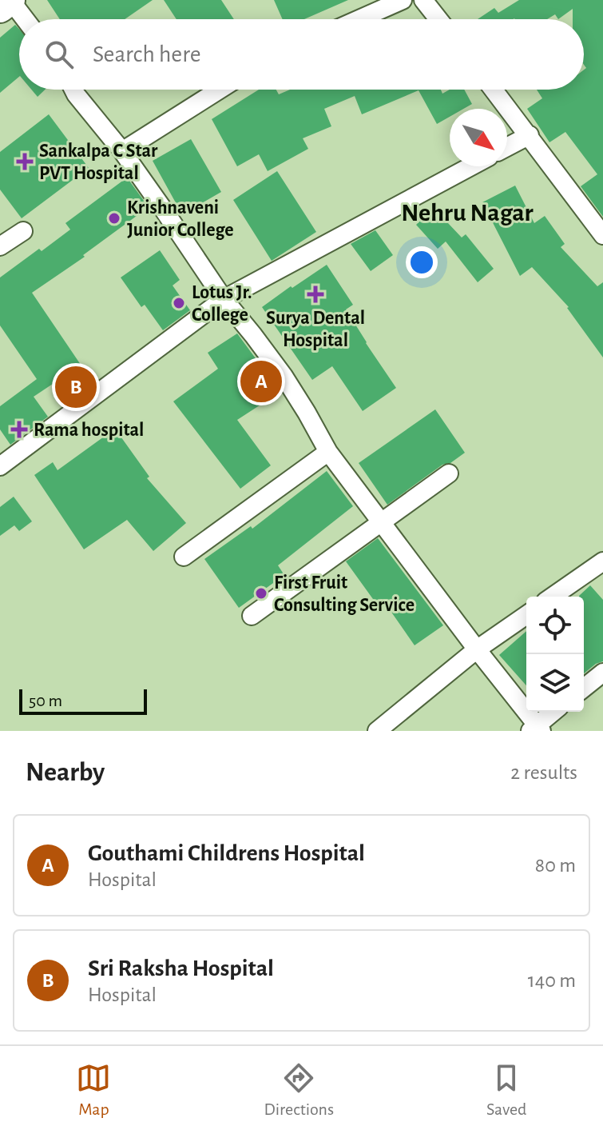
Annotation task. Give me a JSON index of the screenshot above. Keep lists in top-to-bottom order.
{
  "districts": ["Nehru Nagar"],
  "places": {
    "health": ["Sankalpa C Star PVT Hospital", "Surya Dental Hospital", "Rama hospital"],
    "other": ["Krishnaveni Junior College", "Lotus Jr. College", "First Fruit Consulting Service"]
  },
  "scale_bar": "50 m",
  "north": "bottom right",
  "page": {
    "search": "Search here",
    "pins": ["A", "B"],
    "scale": "50 m",
    "heading": ["Nearby", "2 results"],
    "list": [
      {
        "mark": "A",
        "name": "Gouthami Childrens Hospital",
        "note": "Hospital",
        "value": "80 m"
      },
      {
        "mark": "B",
        "name": "Sri Raksha Hospital",
        "note": "Hospital",
        "value": "140 m"
      }
    ],
    "nav": ["Map", "Directions", "Saved"]
  }
}
